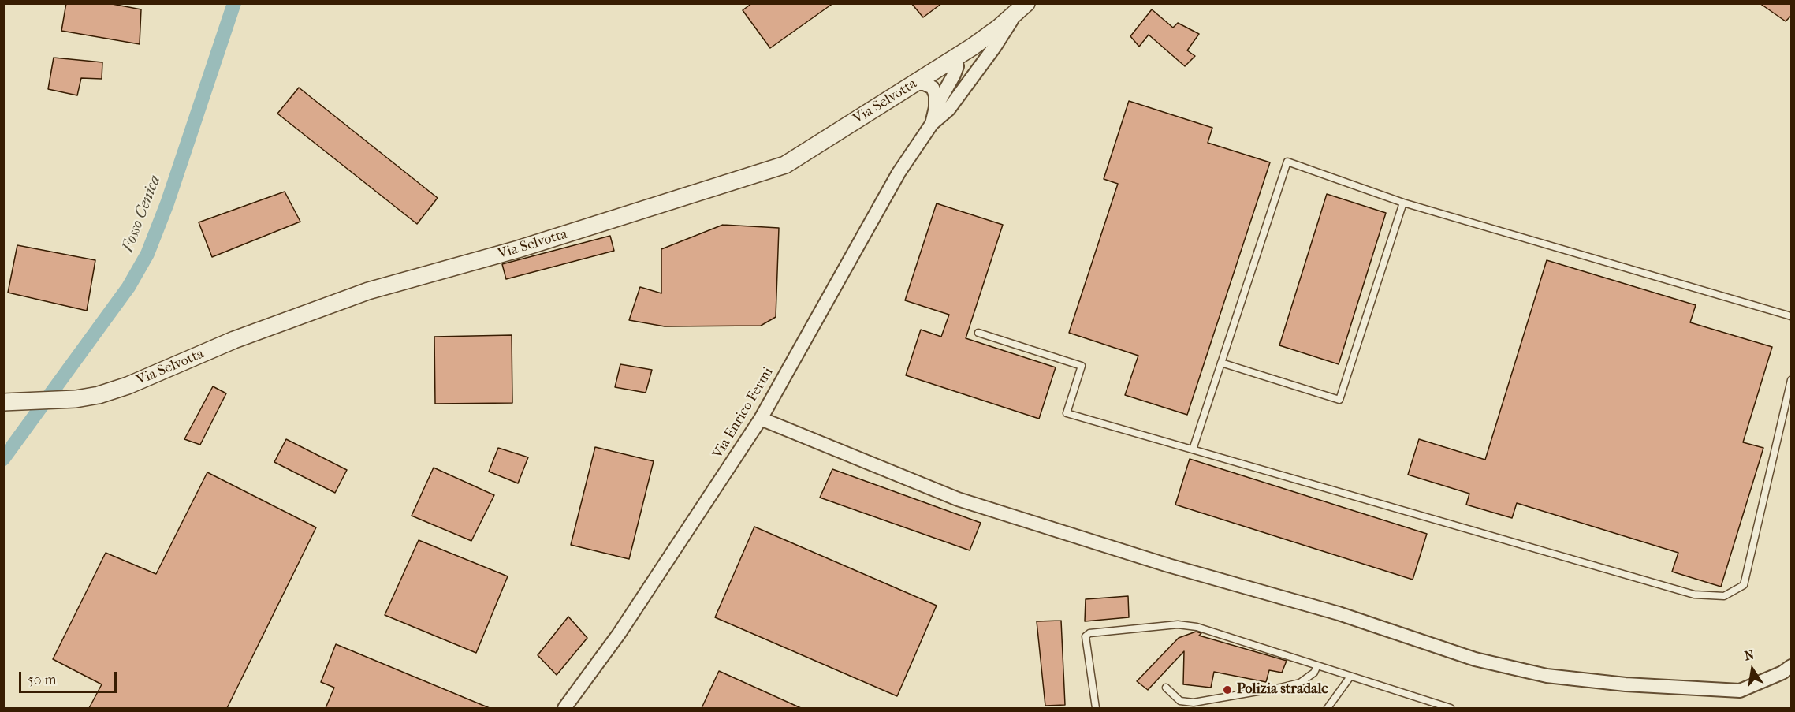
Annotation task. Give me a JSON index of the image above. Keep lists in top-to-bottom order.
{
  "streets": {
    "street": ["Via Selvotta", "Via Enrico Fermi"]
  },
  "crossings": [
    ["Via Selvotta", "Via Enrico Fermi"]
  ],
  "water": ["Fosso Cenica"],
  "places": ["Polizia stradale"],
  "scale_bar": "50 m",
  "north": "top"
}
